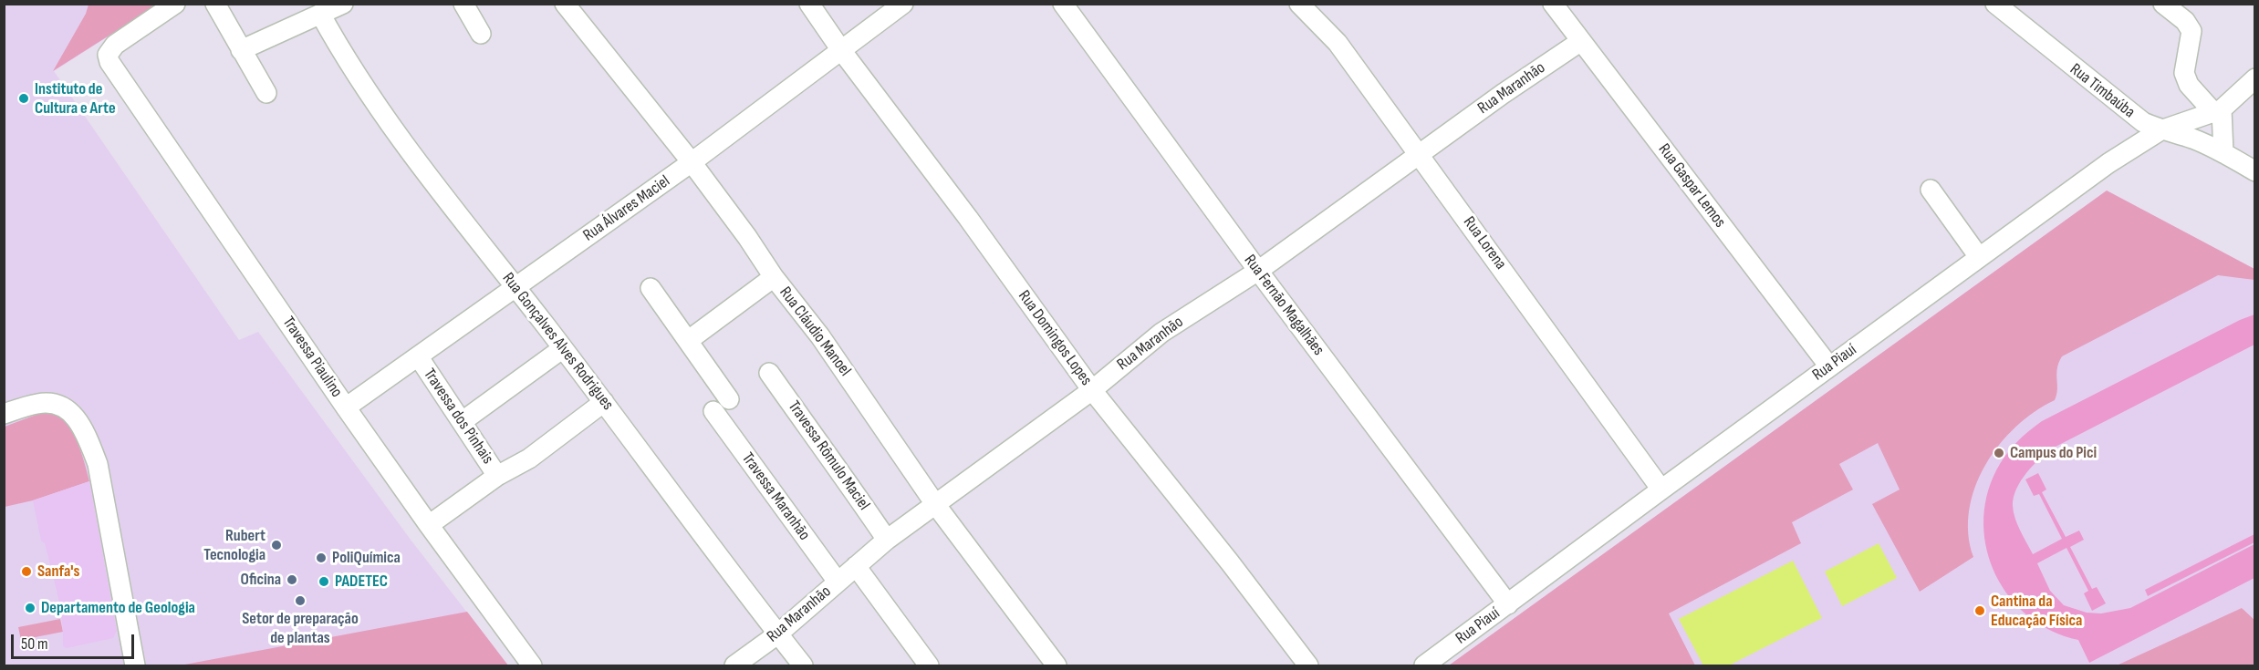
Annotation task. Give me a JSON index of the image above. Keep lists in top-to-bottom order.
{
  "streets": {
    "street": [
      "Rua Maranhão",
      "Rua Timbaúba",
      "Rua Gaspar Lemos",
      "Rua Álvares Maciel",
      "Rua Lorena",
      "Rua Fernão Magalhães",
      "Rua Cláudio Manoel",
      "Rua Domingos Lopes",
      "Rua Gonçalves Alves Rodrigues",
      "Travessa Piaulino",
      "Rua Piauí",
      "Travessa dos Pinhais",
      "Travessa Rômulo Maciel",
      "Travessa Maranhão"
    ]
  },
  "crossings": [
    ["Rua Maranhão", "Rua Gaspar Lemos"],
    ["Rua Maranhão", "Rua Lorena"],
    ["Rua Maranhão", "Rua Fernão Magalhães"],
    ["Rua Maranhão", "Rua Cláudio Manoel"],
    ["Rua Maranhão", "Rua Domingos Lopes"],
    ["Rua Maranhão", "Rua Gonçalves Alves Rodrigues"],
    ["Rua Maranhão", "Travessa Rômulo Maciel"],
    ["Rua Maranhão", "Travessa Maranhão"],
    ["Rua Timbaúba", "Rua Piauí"],
    ["Rua Gaspar Lemos", "Rua Piauí"],
    ["Rua Álvares Maciel", "Rua Cláudio Manoel"],
    ["Rua Álvares Maciel", "Rua Domingos Lopes"],
    ["Rua Álvares Maciel", "Rua Gonçalves Alves Rodrigues"],
    ["Rua Álvares Maciel", "Travessa Piaulino"],
    ["Rua Álvares Maciel", "Travessa dos Pinhais"],
    ["Rua Lorena", "Rua Piauí"],
    ["Rua Fernão Magalhães", "Rua Piauí"]
  ],
  "places": [
    "Instituto de Cultura e Arte",
    "Campus do Pici",
    "Rubert Tecnologia",
    "PoliQuímica",
    "Sanfa's",
    "Oficina",
    "PADETEC",
    "Setor de preparação de plantas",
    "Departamento de Geologia",
    "Cantina da Educação Física"
  ],
  "scale_bar": "50 m"
}
